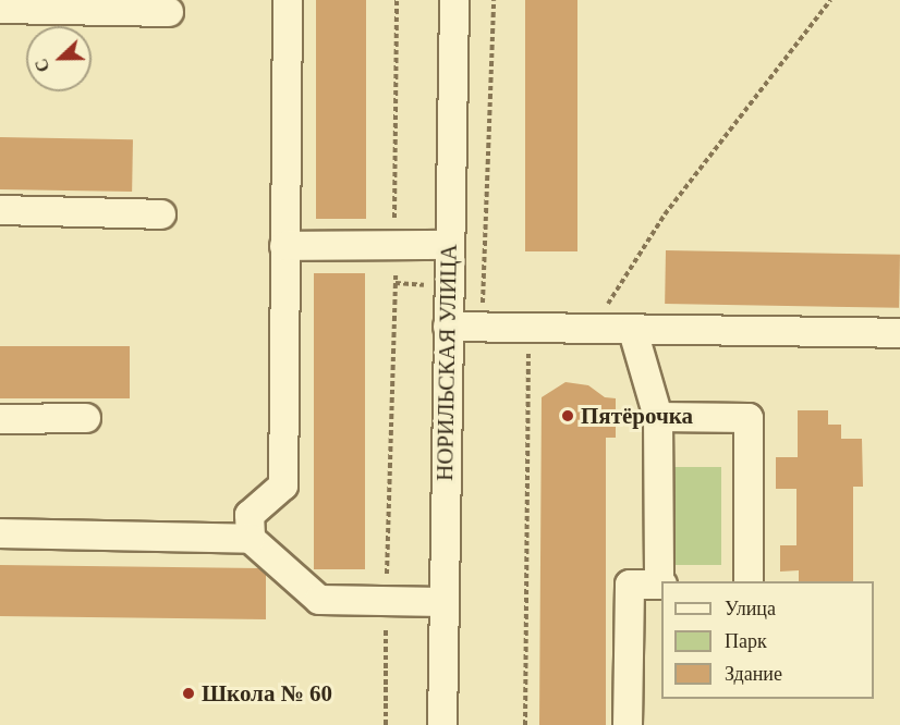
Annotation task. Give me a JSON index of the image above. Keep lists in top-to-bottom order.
{
  "streets": {
    "street": ["НОРИЛЬСКАЯ УЛИЦА"]
  },
  "places": ["Пятёрочка", "Школа № 60"],
  "legend": ["Улица", "Парк", "Здание"],
  "north": "left"
}
